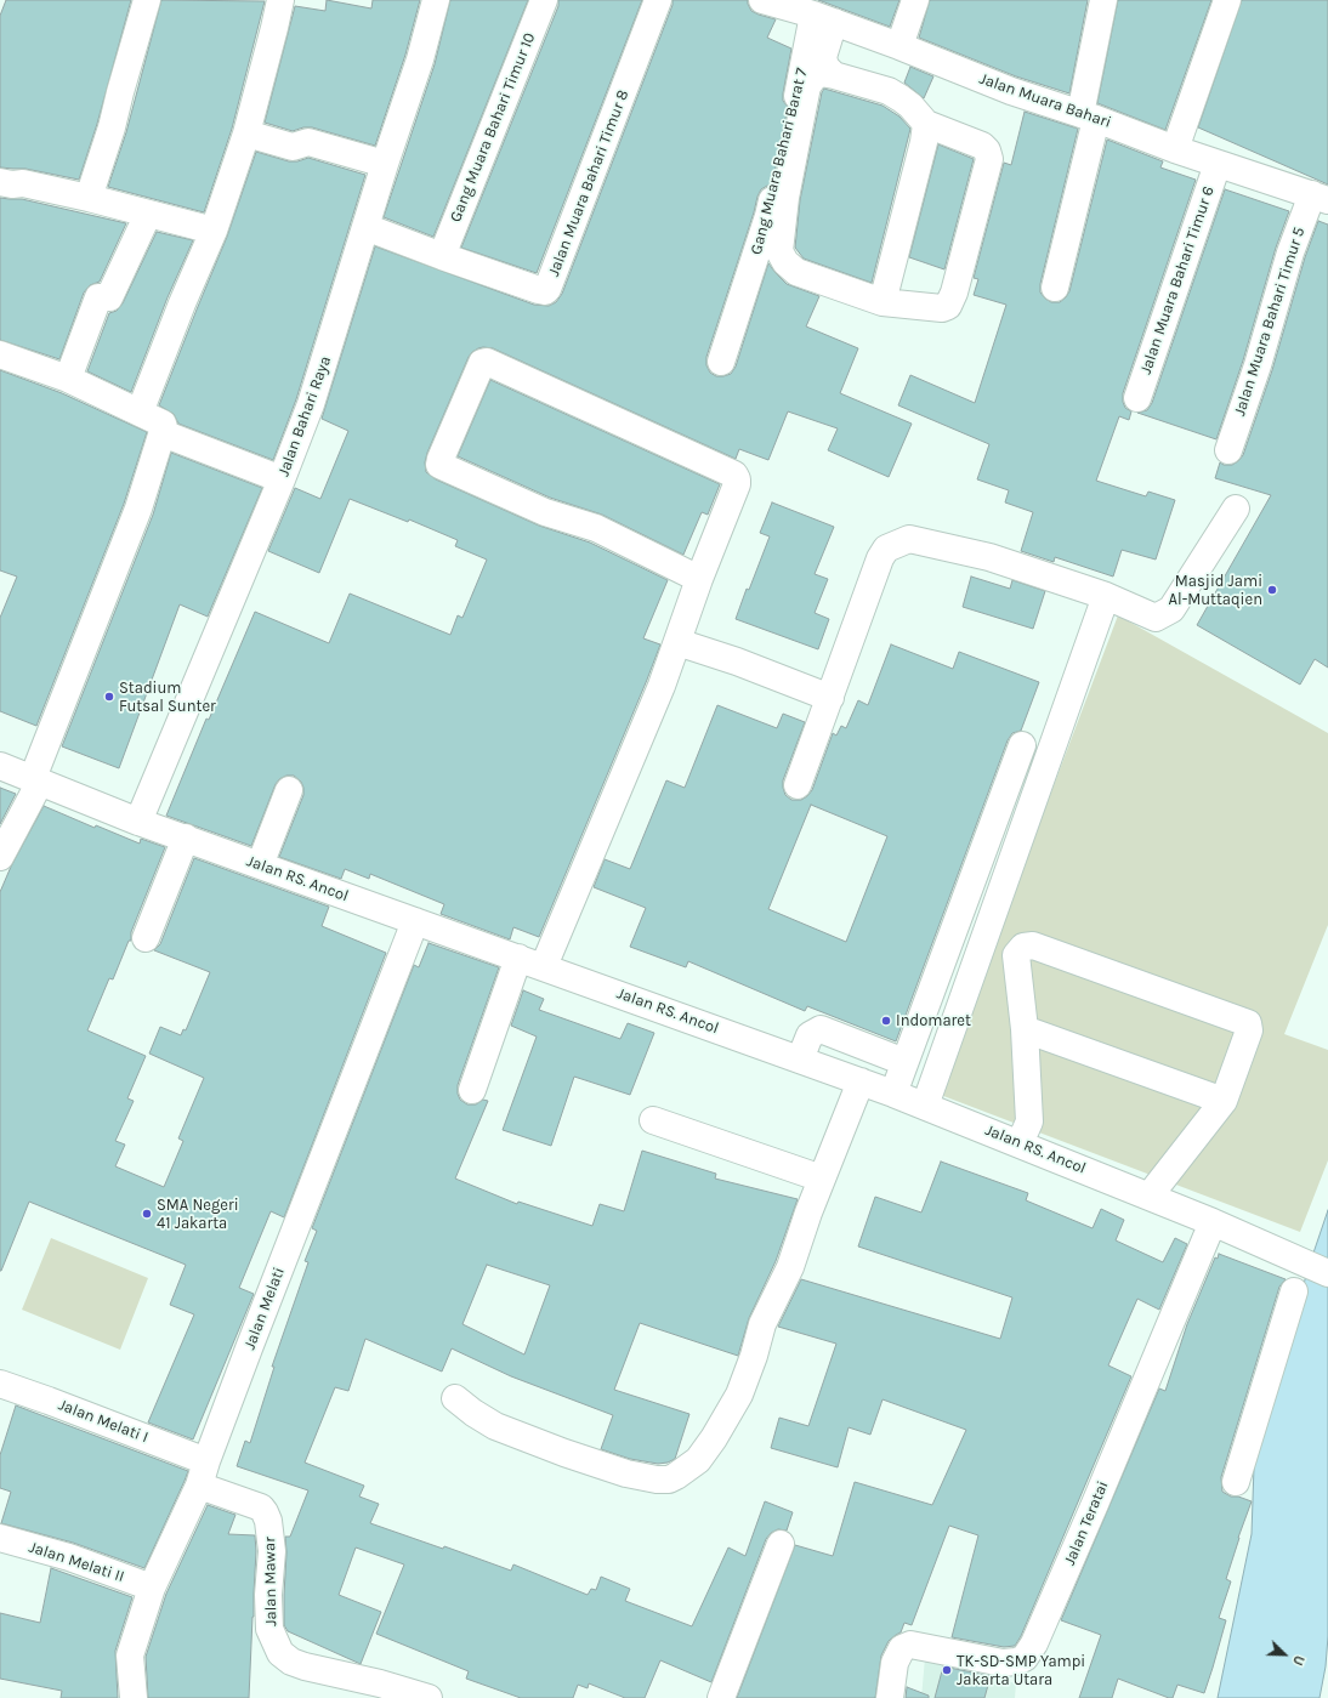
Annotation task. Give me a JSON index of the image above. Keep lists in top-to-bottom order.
{
  "streets": {
    "street": [
      "Jalan Muara Bahari",
      "Gang Muara Bahari Timur 10",
      "Gang Muara Bahari Barat 7",
      "Jalan Muara Bahari Timur 8",
      "Jalan Muara Bahari Timur 6",
      "Jalan Muara Bahari Timur 5",
      "Jalan Bahari Raya",
      "Jalan RS. Ancol",
      "Jalan Melati",
      "Jalan Melati I",
      "Jalan Teratai",
      "Jalan Melati II",
      "Jalan Mawar"
    ]
  },
  "crossings": [
    ["Jalan Muara Bahari", "Gang Muara Bahari Barat 7"],
    ["Jalan Muara Bahari", "Jalan Muara Bahari Timur 6"],
    ["Jalan Muara Bahari", "Jalan Muara Bahari Timur 5"],
    ["Gang Muara Bahari Timur 10", "Jalan Muara Bahari Timur 8"],
    ["Jalan Bahari Raya", "Jalan RS. Ancol"],
    ["Jalan RS. Ancol", "Jalan Melati"],
    ["Jalan RS. Ancol", "Jalan Teratai"],
    ["Jalan Melati", "Jalan Melati I"],
    ["Jalan Melati", "Jalan Melati II"],
    ["Jalan Melati", "Jalan Mawar"],
    ["Jalan Melati I", "Jalan Mawar"]
  ],
  "places": [
    "Masjid Jami Al-Muttaqien",
    "Stadium Futsal Sunter",
    "Indomaret",
    "SMA Negeri 41 Jakarta",
    "TK-SD-SMP Yampi Jakarta Utara"
  ],
  "north": "bottom right"
}
